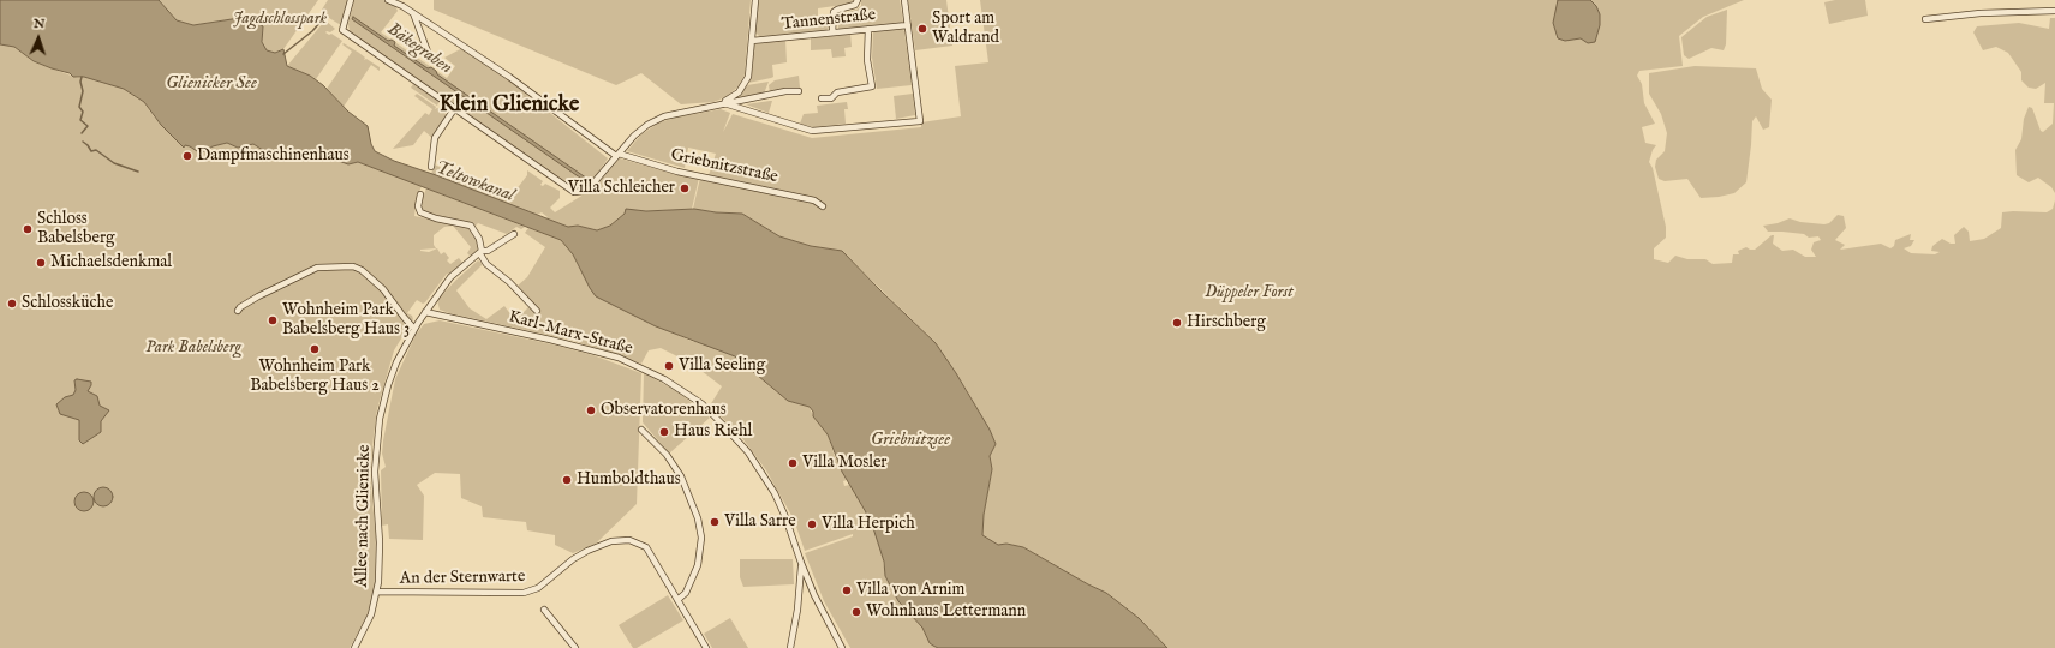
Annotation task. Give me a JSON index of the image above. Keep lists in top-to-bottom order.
{
  "streets": {
    "street": [
      "Tannenstraße",
      "Griebnitzstraße",
      "Karl-Marx-Straße",
      "Allee nach Glienicke",
      "An der Sternwarte"
    ]
  },
  "crossings": [
    ["Karl-Marx-Straße", "Allee nach Glienicke"],
    ["Allee nach Glienicke", "An der Sternwarte"]
  ],
  "districts": ["Klein Glienicke"],
  "water": [
    "Bäkegraben",
    "Glienicker See",
    "Teltowkanal",
    "Griebnitzsee"
  ],
  "parks": ["Jagdschlosspark", "Düppeler Forst", "Park Babelsberg"],
  "places": [
    "Sport am Waldrand",
    "Dampfmaschinenhaus",
    "Villa Schleicher",
    "Schloss Babelsberg",
    "Michaelsdenkmal",
    "Schlossküche",
    "Wohnheim Park Babelsberg Haus 3",
    "Hirschberg",
    "Wohnheim Park Babelsberg Haus 2",
    "Villa Seeling",
    "Observatorenhaus",
    "Haus Riehl",
    "Villa Mosler",
    "Humboldthaus",
    "Villa Sarre",
    "Villa Herpich",
    "Villa von Arnim",
    "Wohnhaus Lettermann"
  ],
  "north": "top"
}
